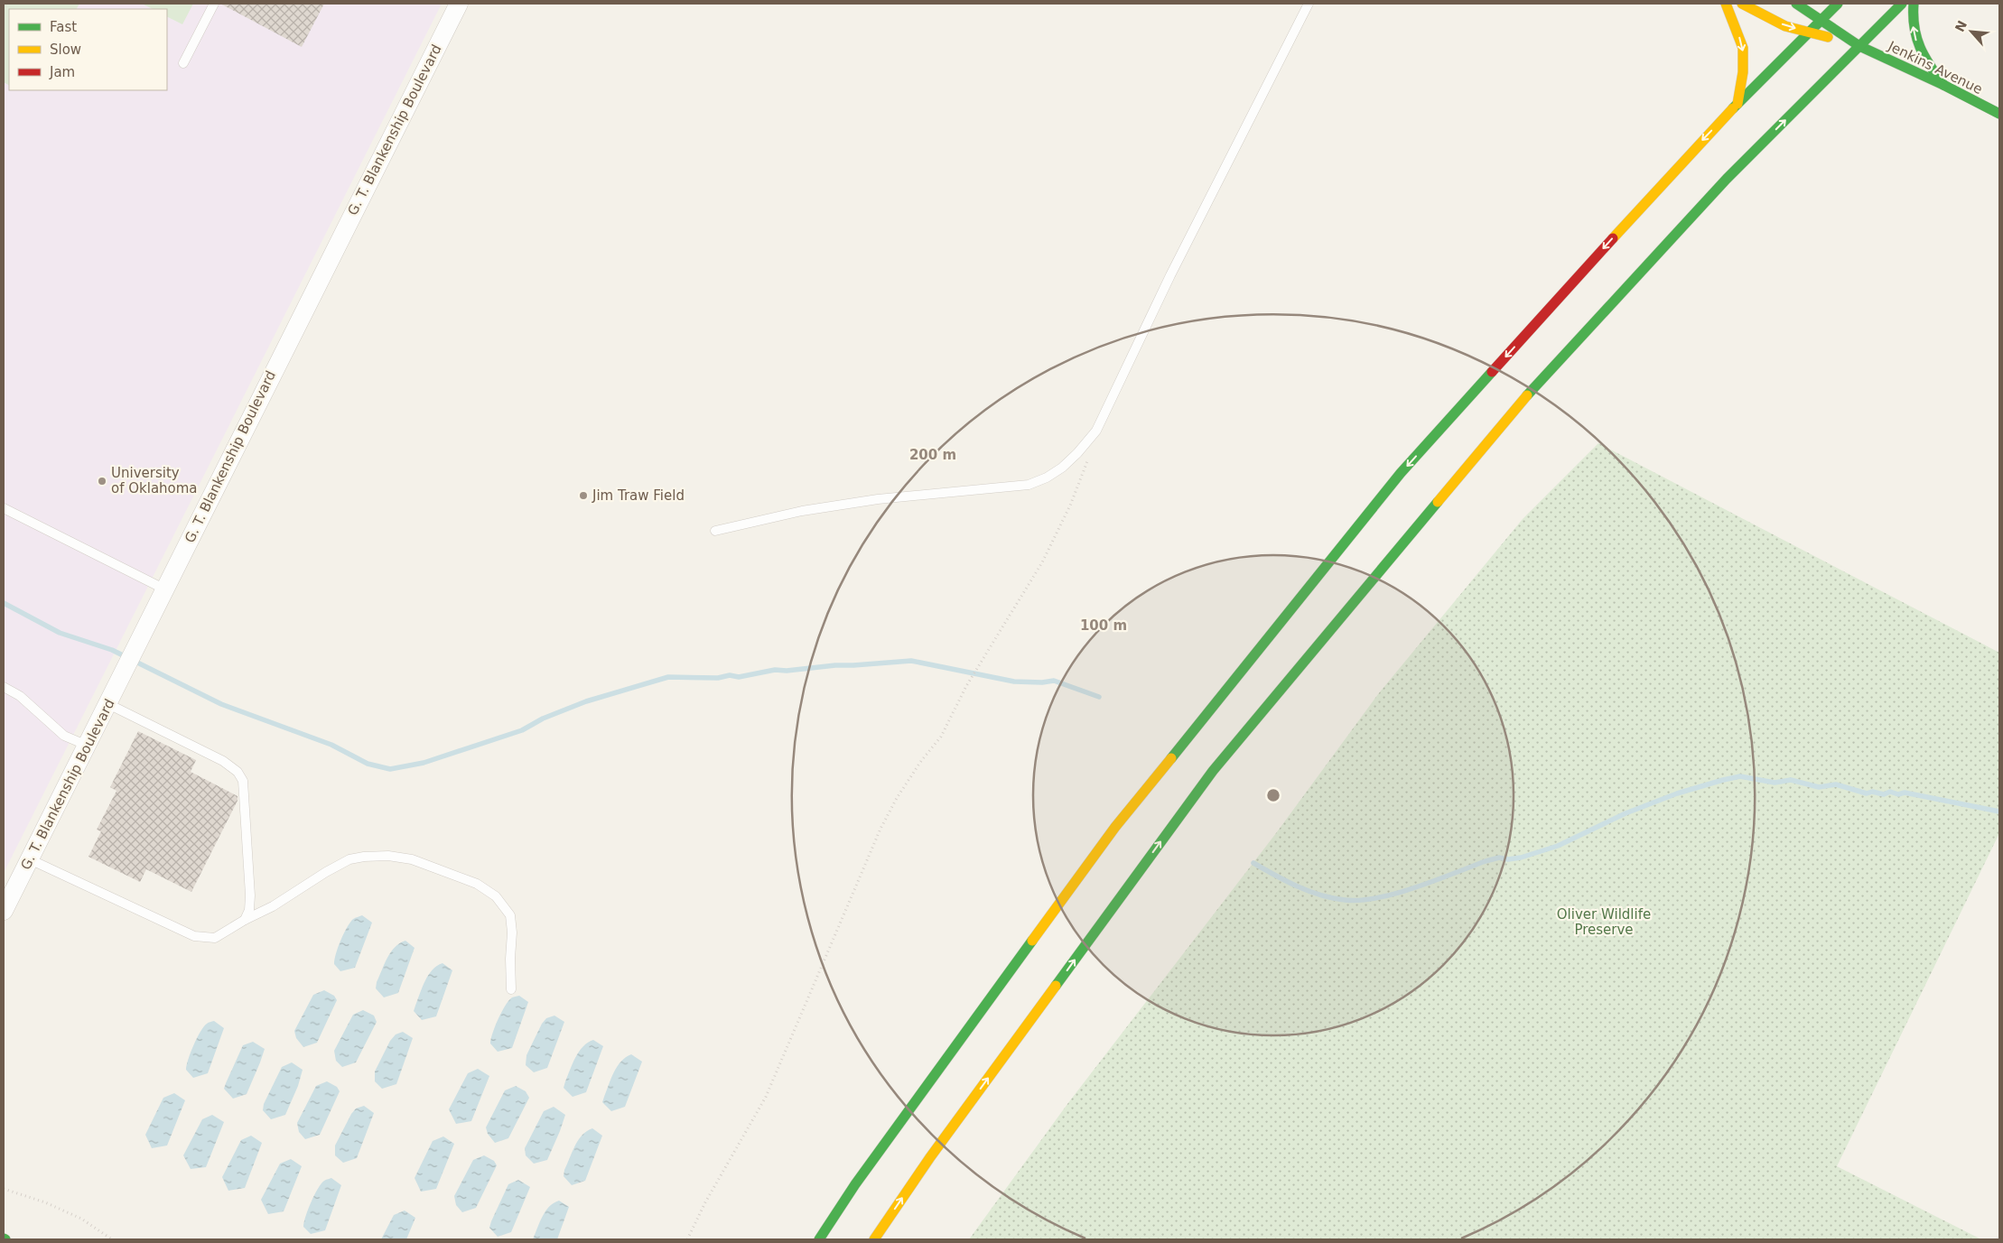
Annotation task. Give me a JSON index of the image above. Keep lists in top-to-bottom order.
{
  "streets": {
    "main road": ["Jenkins Avenue"],
    "street": ["G. T. Blankenship Boulevard"]
  },
  "parks": ["Oliver Wildlife Preserve"],
  "places": ["University of Oklahoma", "Jim Traw Field"],
  "legend": ["Fast", "Slow", "Jam"],
  "north": "top left",
  "rings": ["200 m", "100 m"]
}
